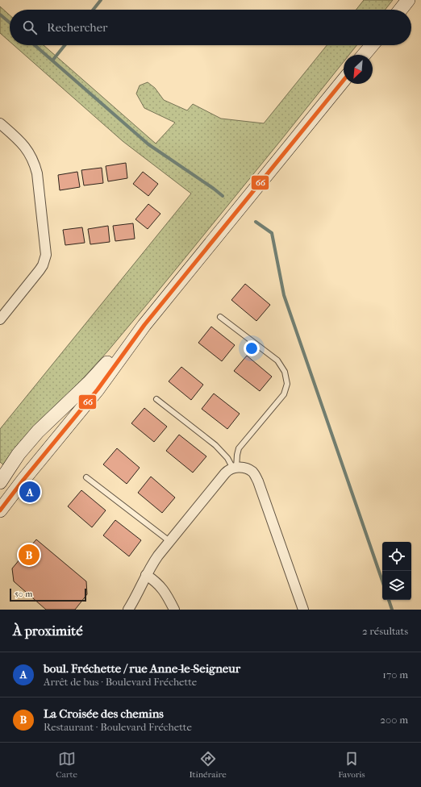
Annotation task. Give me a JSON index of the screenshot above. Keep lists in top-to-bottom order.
{
  "lines": ["transit line 66"],
  "scale_bar": "50 m",
  "north": "bottom left",
  "page": {
    "search": "Rechercher",
    "pins": ["A", "B"],
    "scale": "50 m",
    "heading": ["À proximité", "2 résultats"],
    "list": [
      {
        "mark": "A",
        "name": "boul. Fréchette / rue Anne-le-Seigneur",
        "note": "Arrêt de bus · Boulevard Fréchette",
        "value": "170 m"
      },
      {
        "mark": "B",
        "name": "La Croisée des chemins",
        "note": "Restaurant · Boulevard Fréchette",
        "value": "200 m"
      }
    ],
    "nav": ["Carte", "Itinéraire", "Favoris"]
  }
}
